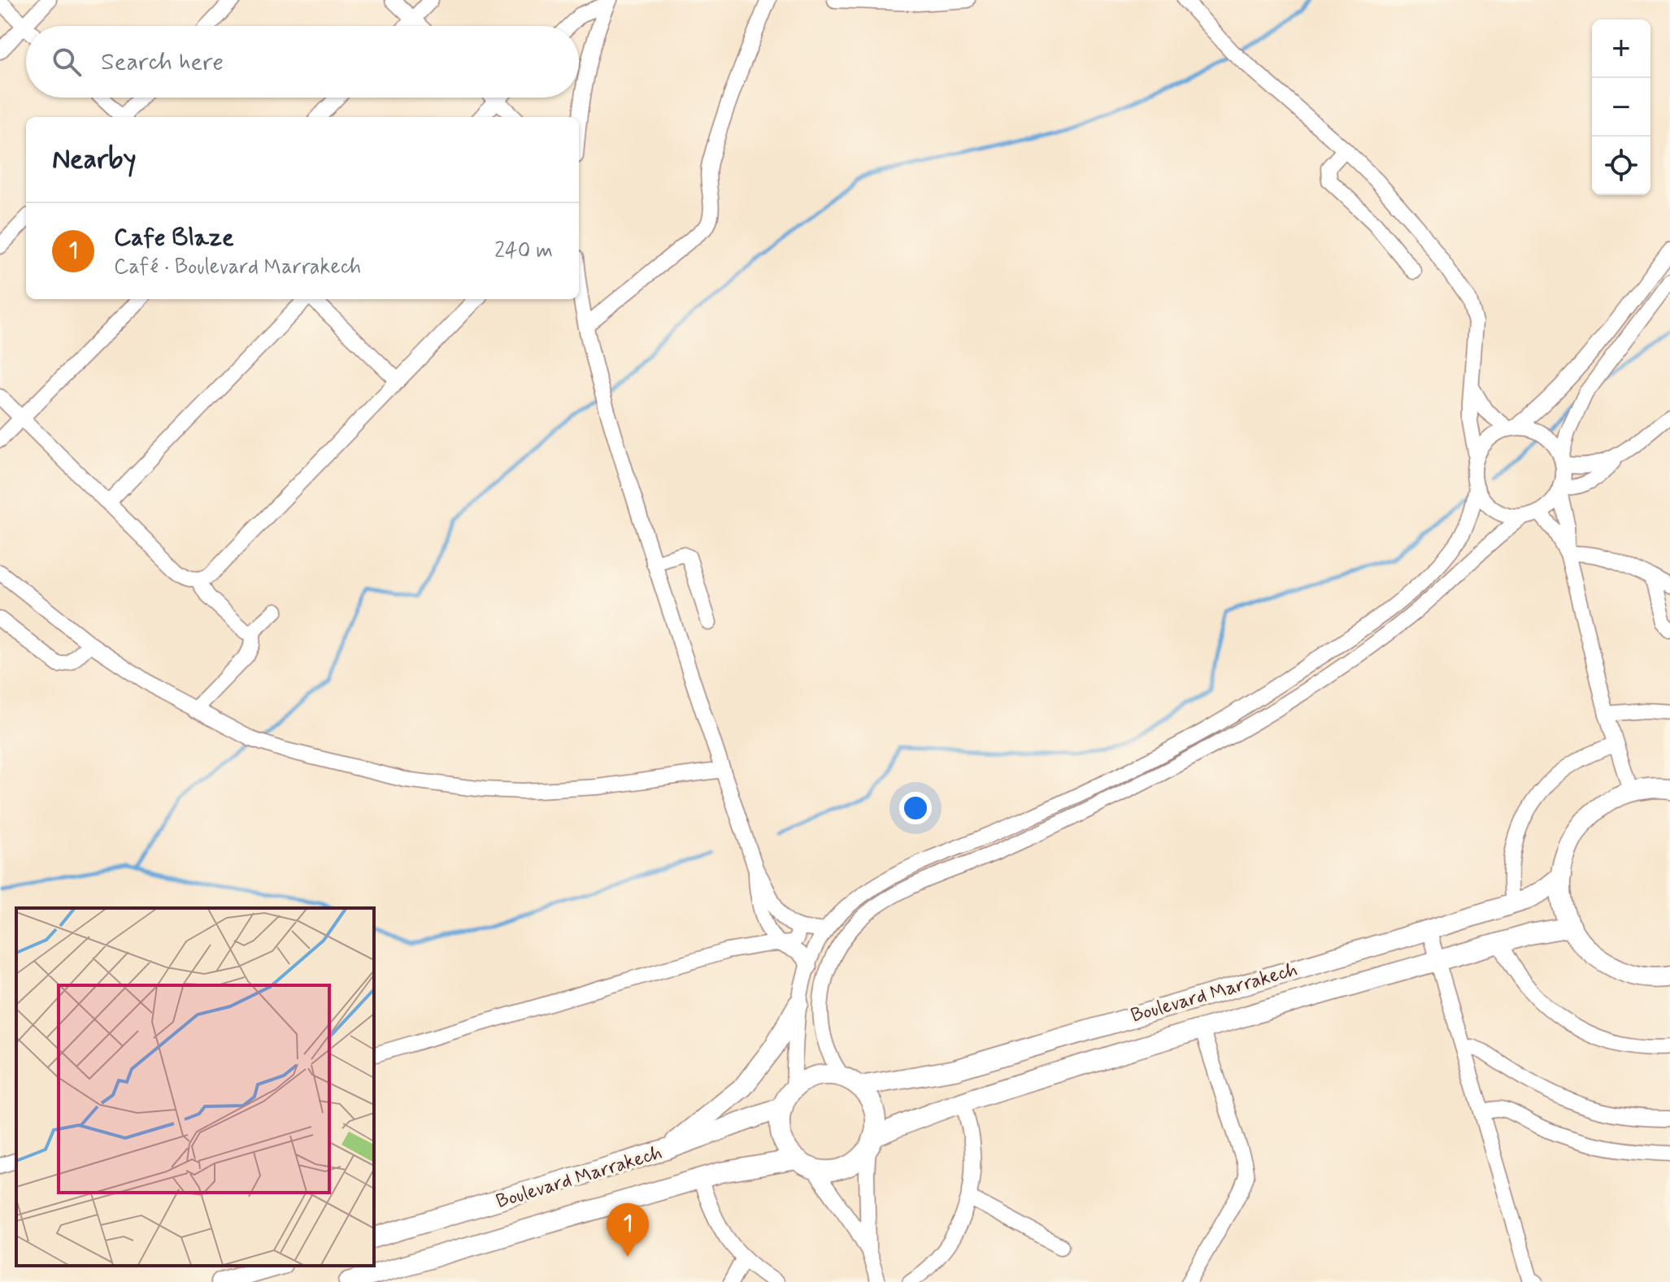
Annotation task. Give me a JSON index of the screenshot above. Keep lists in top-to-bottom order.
{
  "streets": {
    "main road": ["Boulevard Marrakech"]
  },
  "page": {
    "map_buttons": ["+", "−"],
    "search": "Search here",
    "heading": "Nearby",
    "list": [
      {
        "mark": "1",
        "name": "Cafe Blaze",
        "note": "Café · Boulevard Marrakech",
        "value": "240 m"
      }
    ],
    "pins": "1"
  }
}
